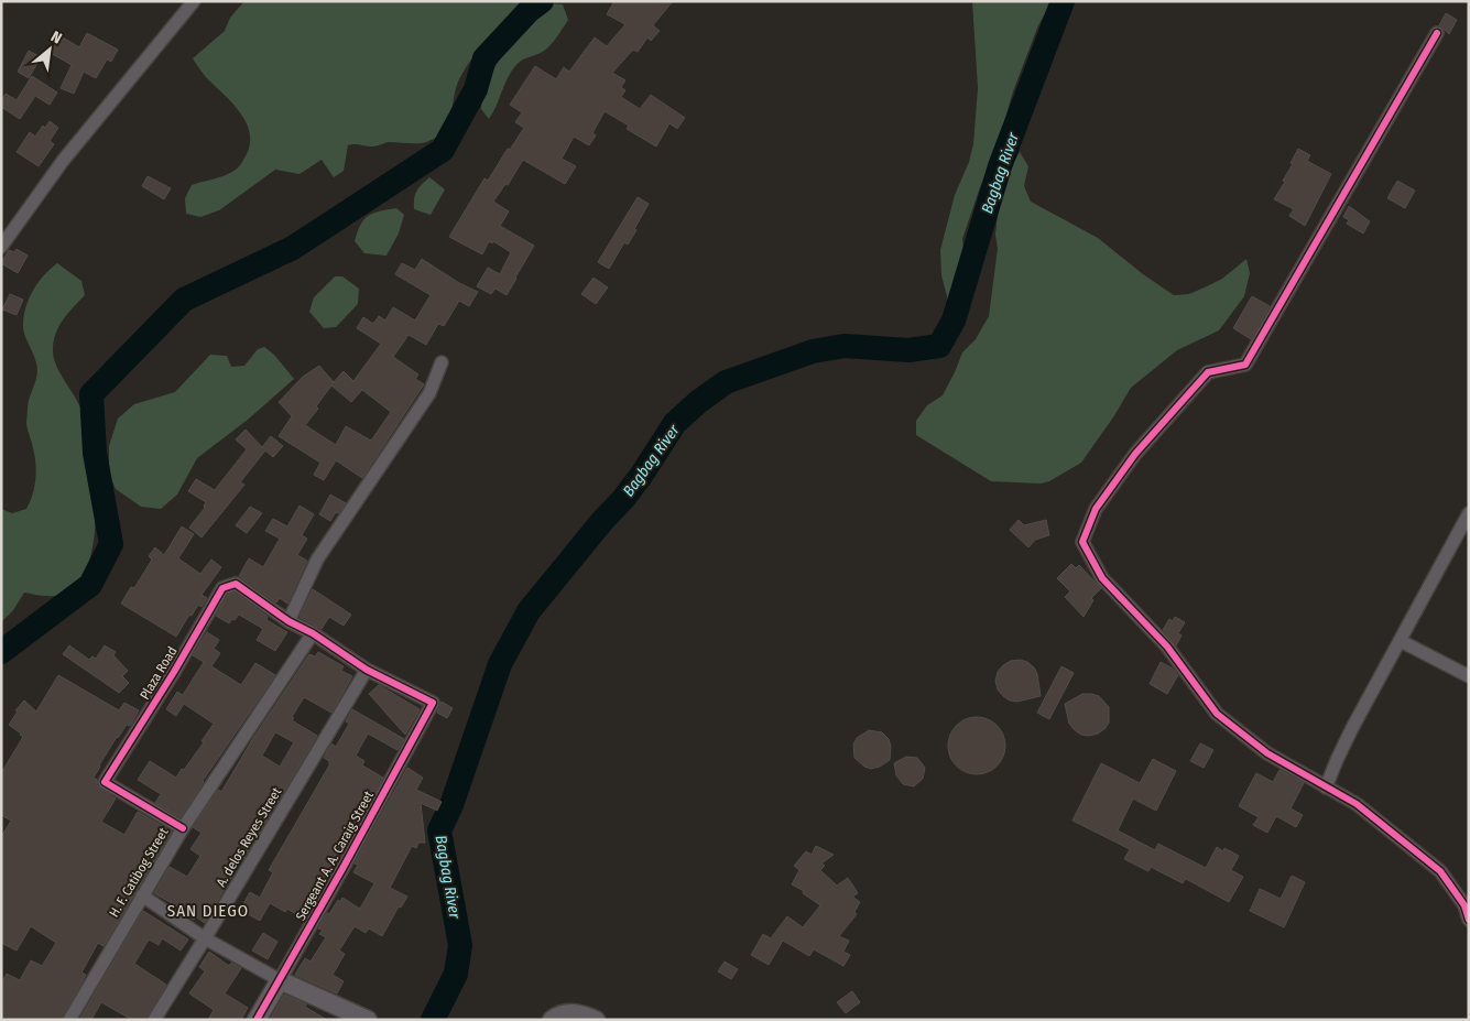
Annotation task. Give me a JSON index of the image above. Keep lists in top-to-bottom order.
{
  "streets": {
    "street": [
      "Plaza Road",
      "A. delos Reyes Street",
      "Sergeant A. A. Caraig Street",
      "H. F. Catibog Street"
    ]
  },
  "crossings": [
    ["Plaza Road", "A. delos Reyes Street"],
    ["Plaza Road", "Sergeant A. A. Caraig Street"],
    ["Plaza Road", "H. F. Catibog Street"]
  ],
  "districts": ["SAN DIEGO"],
  "water": ["Bagbag River"],
  "north": "top right"
}
